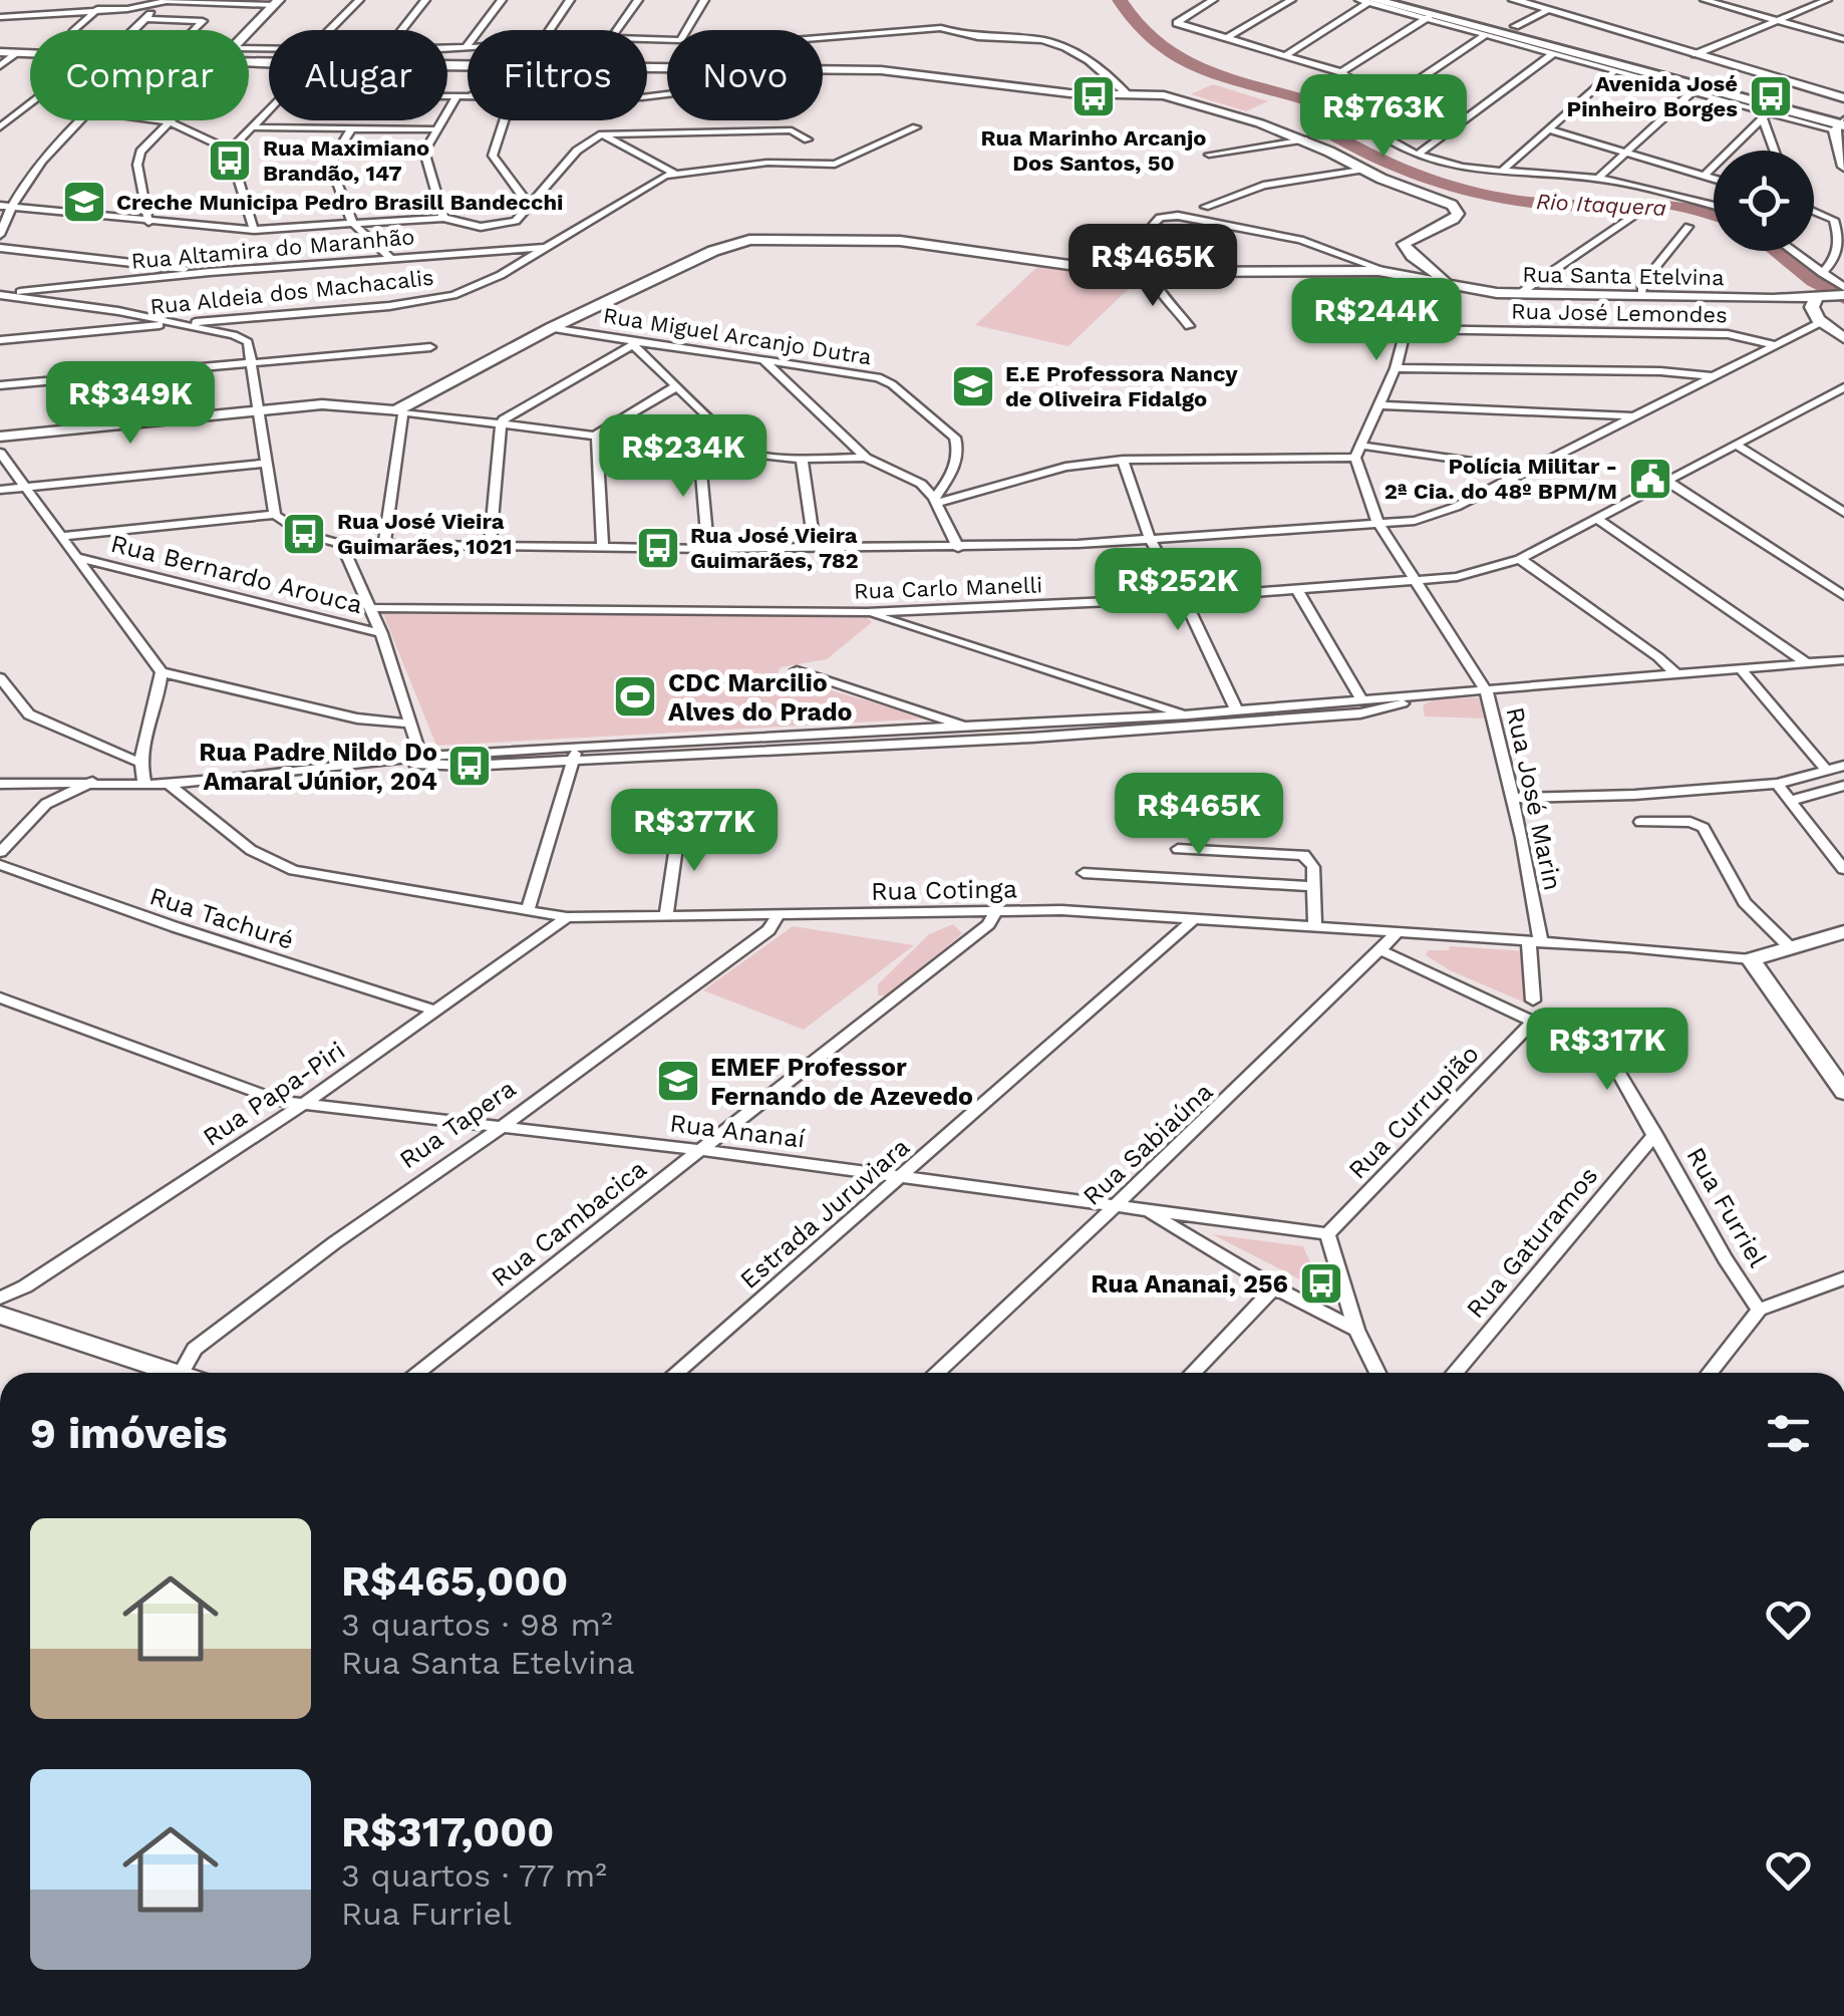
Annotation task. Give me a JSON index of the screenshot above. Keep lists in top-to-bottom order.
{
  "streets": {
    "street": [
      "Rua Altamira do Maranhão",
      "Rua Santa Etelvina",
      "Rua Aldeia dos Machacalis",
      "Rua José Lemondes",
      "Rua Miguel Arcanjo Dutra",
      "Rua Bernardo Arouca",
      "Rua Carlo Manelli",
      "Rua José Marin",
      "Rua Cotinga",
      "Rua Tachuré",
      "Rua Papa-Piri",
      "Rua Currupião",
      "Rua Tapera",
      "Rua Ananaí",
      "Rua Sabiaúna",
      "Rua Furriel",
      "Estrada Juruviara",
      "Rua Cambacica",
      "Rua Gaturamos"
    ]
  },
  "crossings": [
    ["Rua Altamira do Maranhão", "Rua Aldeia dos Machacalis"],
    ["Rua Santa Etelvina", "Rua Miguel Arcanjo Dutra"],
    ["Rua Carlo Manelli", "Rua José Marin"],
    ["Rua José Marin", "Rua Cotinga"],
    ["Rua Cotinga", "Rua Papa-Piri"],
    ["Rua Cotinga", "Rua Tapera"],
    ["Rua Cotinga", "Rua Sabiaúna"],
    ["Rua Cotinga", "Estrada Juruviara"],
    ["Rua Cotinga", "Rua Cambacica"],
    ["Rua Tachuré", "Rua Papa-Piri"],
    ["Rua Papa-Piri", "Rua Ananaí"],
    ["Rua Currupião", "Rua Ananaí"],
    ["Rua Currupião", "Rua Furriel"],
    ["Rua Tapera", "Rua Ananaí"],
    ["Rua Ananaí", "Rua Sabiaúna"],
    ["Rua Ananaí", "Estrada Juruviara"],
    ["Rua Ananaí", "Rua Cambacica"],
    ["Rua Sabiaúna", "Rua Furriel"],
    ["Rua Furriel", "Rua Gaturamos"]
  ],
  "water": ["Rio Itaquera"],
  "places": {
    "bus stop": [
      "Rua Marinho Arcanjo Dos Santos, 50",
      "Avenida José Pinheiro Borges",
      "Rua Maximiano Brandão, 147",
      "Rua José Vieira Guimarães, 1021",
      "Rua José Vieira Guimarães, 782",
      "Rua Padre Nildo Do Amaral Júnior, 204",
      "Rua Ananai, 256"
    ],
    "school or university": ["Creche Municipa Pedro Brasill Bandecchi", "E.E Professora Nancy de Oliveira Fidalgo", "EMEF Professor Fernando de Azevedo"],
    "public building": ["Polícia Militar - 2ª Cia. do 48º BPM/M"],
    "sports": ["CDC Marcilio Alves do Prado"]
  },
  "page": {
    "chip": [
      "Comprar",
      "Alugar",
      "Filtros",
      "Novo"
    ],
    "price": [
      "R$763K",
      "R$465K",
      "R$244K",
      "R$349K",
      "R$234K",
      "R$252K",
      "R$465K",
      "R$377K",
      "R$317K"
    ],
    "heading": "9 imóveis",
    "list": [
      {
        "name": "R$465,000",
        "note": "3 quartos · 98 m² · Rua Santa Etelvina"
      },
      {
        "name": "R$317,000",
        "note": "3 quartos · 77 m² · Rua Furriel"
      }
    ]
  }
}
